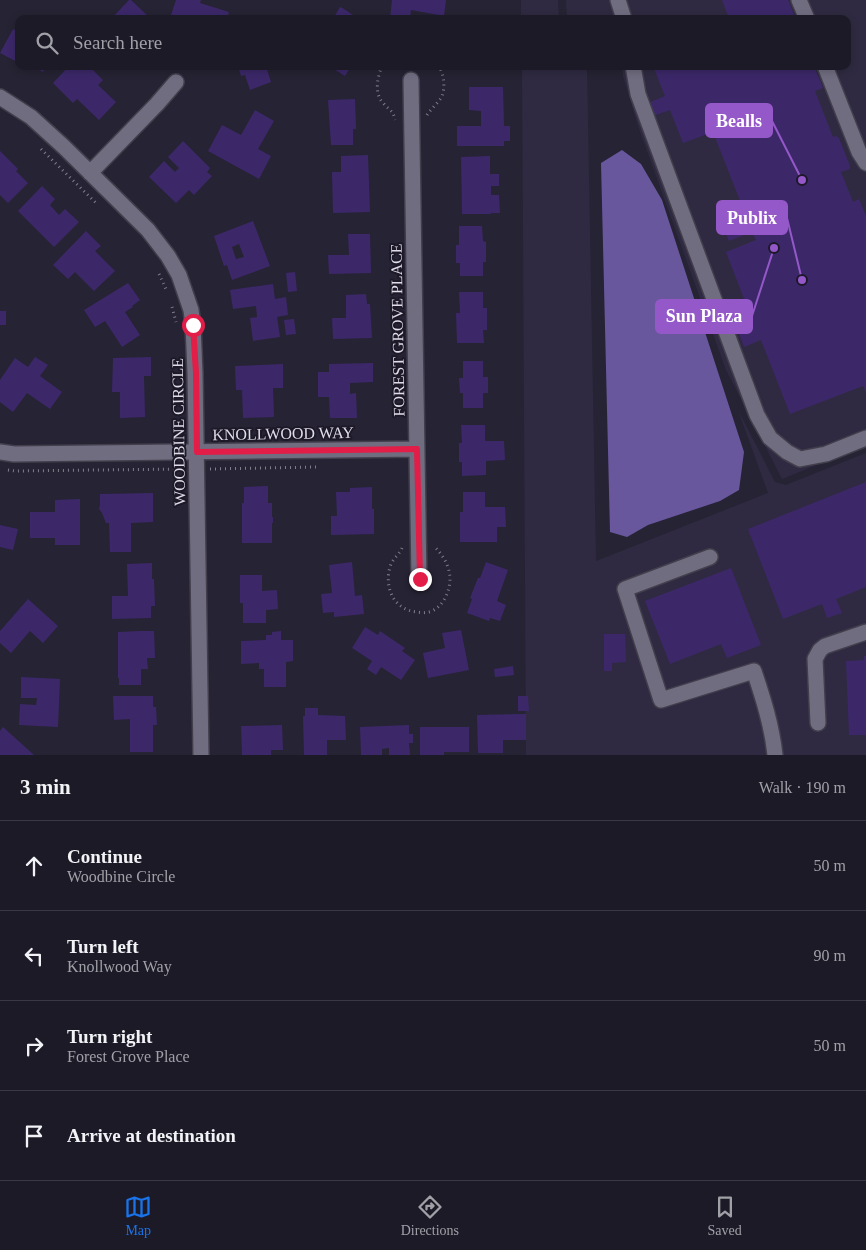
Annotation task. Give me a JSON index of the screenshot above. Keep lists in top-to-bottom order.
{
  "streets": {
    "street": ["FOREST GROVE PLACE", "WOODBINE CIRCLE", "KNOLLWOOD WAY"]
  },
  "crossings": [
    ["FOREST GROVE PLACE", "KNOLLWOOD WAY"],
    ["WOODBINE CIRCLE", "KNOLLWOOD WAY"]
  ],
  "places": ["Bealls", "Sun Plaza", "Publix"],
  "page": {
    "search": "Search here",
    "heading": ["3 min", "Walk · 190 m"],
    "list": [
      ["Continue", "Woodbine Circle", "50 m"],
      ["Turn left", "Knollwood Way", "90 m"],
      ["Turn right", "Forest Grove Place", "50 m"],
      "Arrive at destination"
    ],
    "nav": ["Map", "Directions", "Saved"]
  }
}
